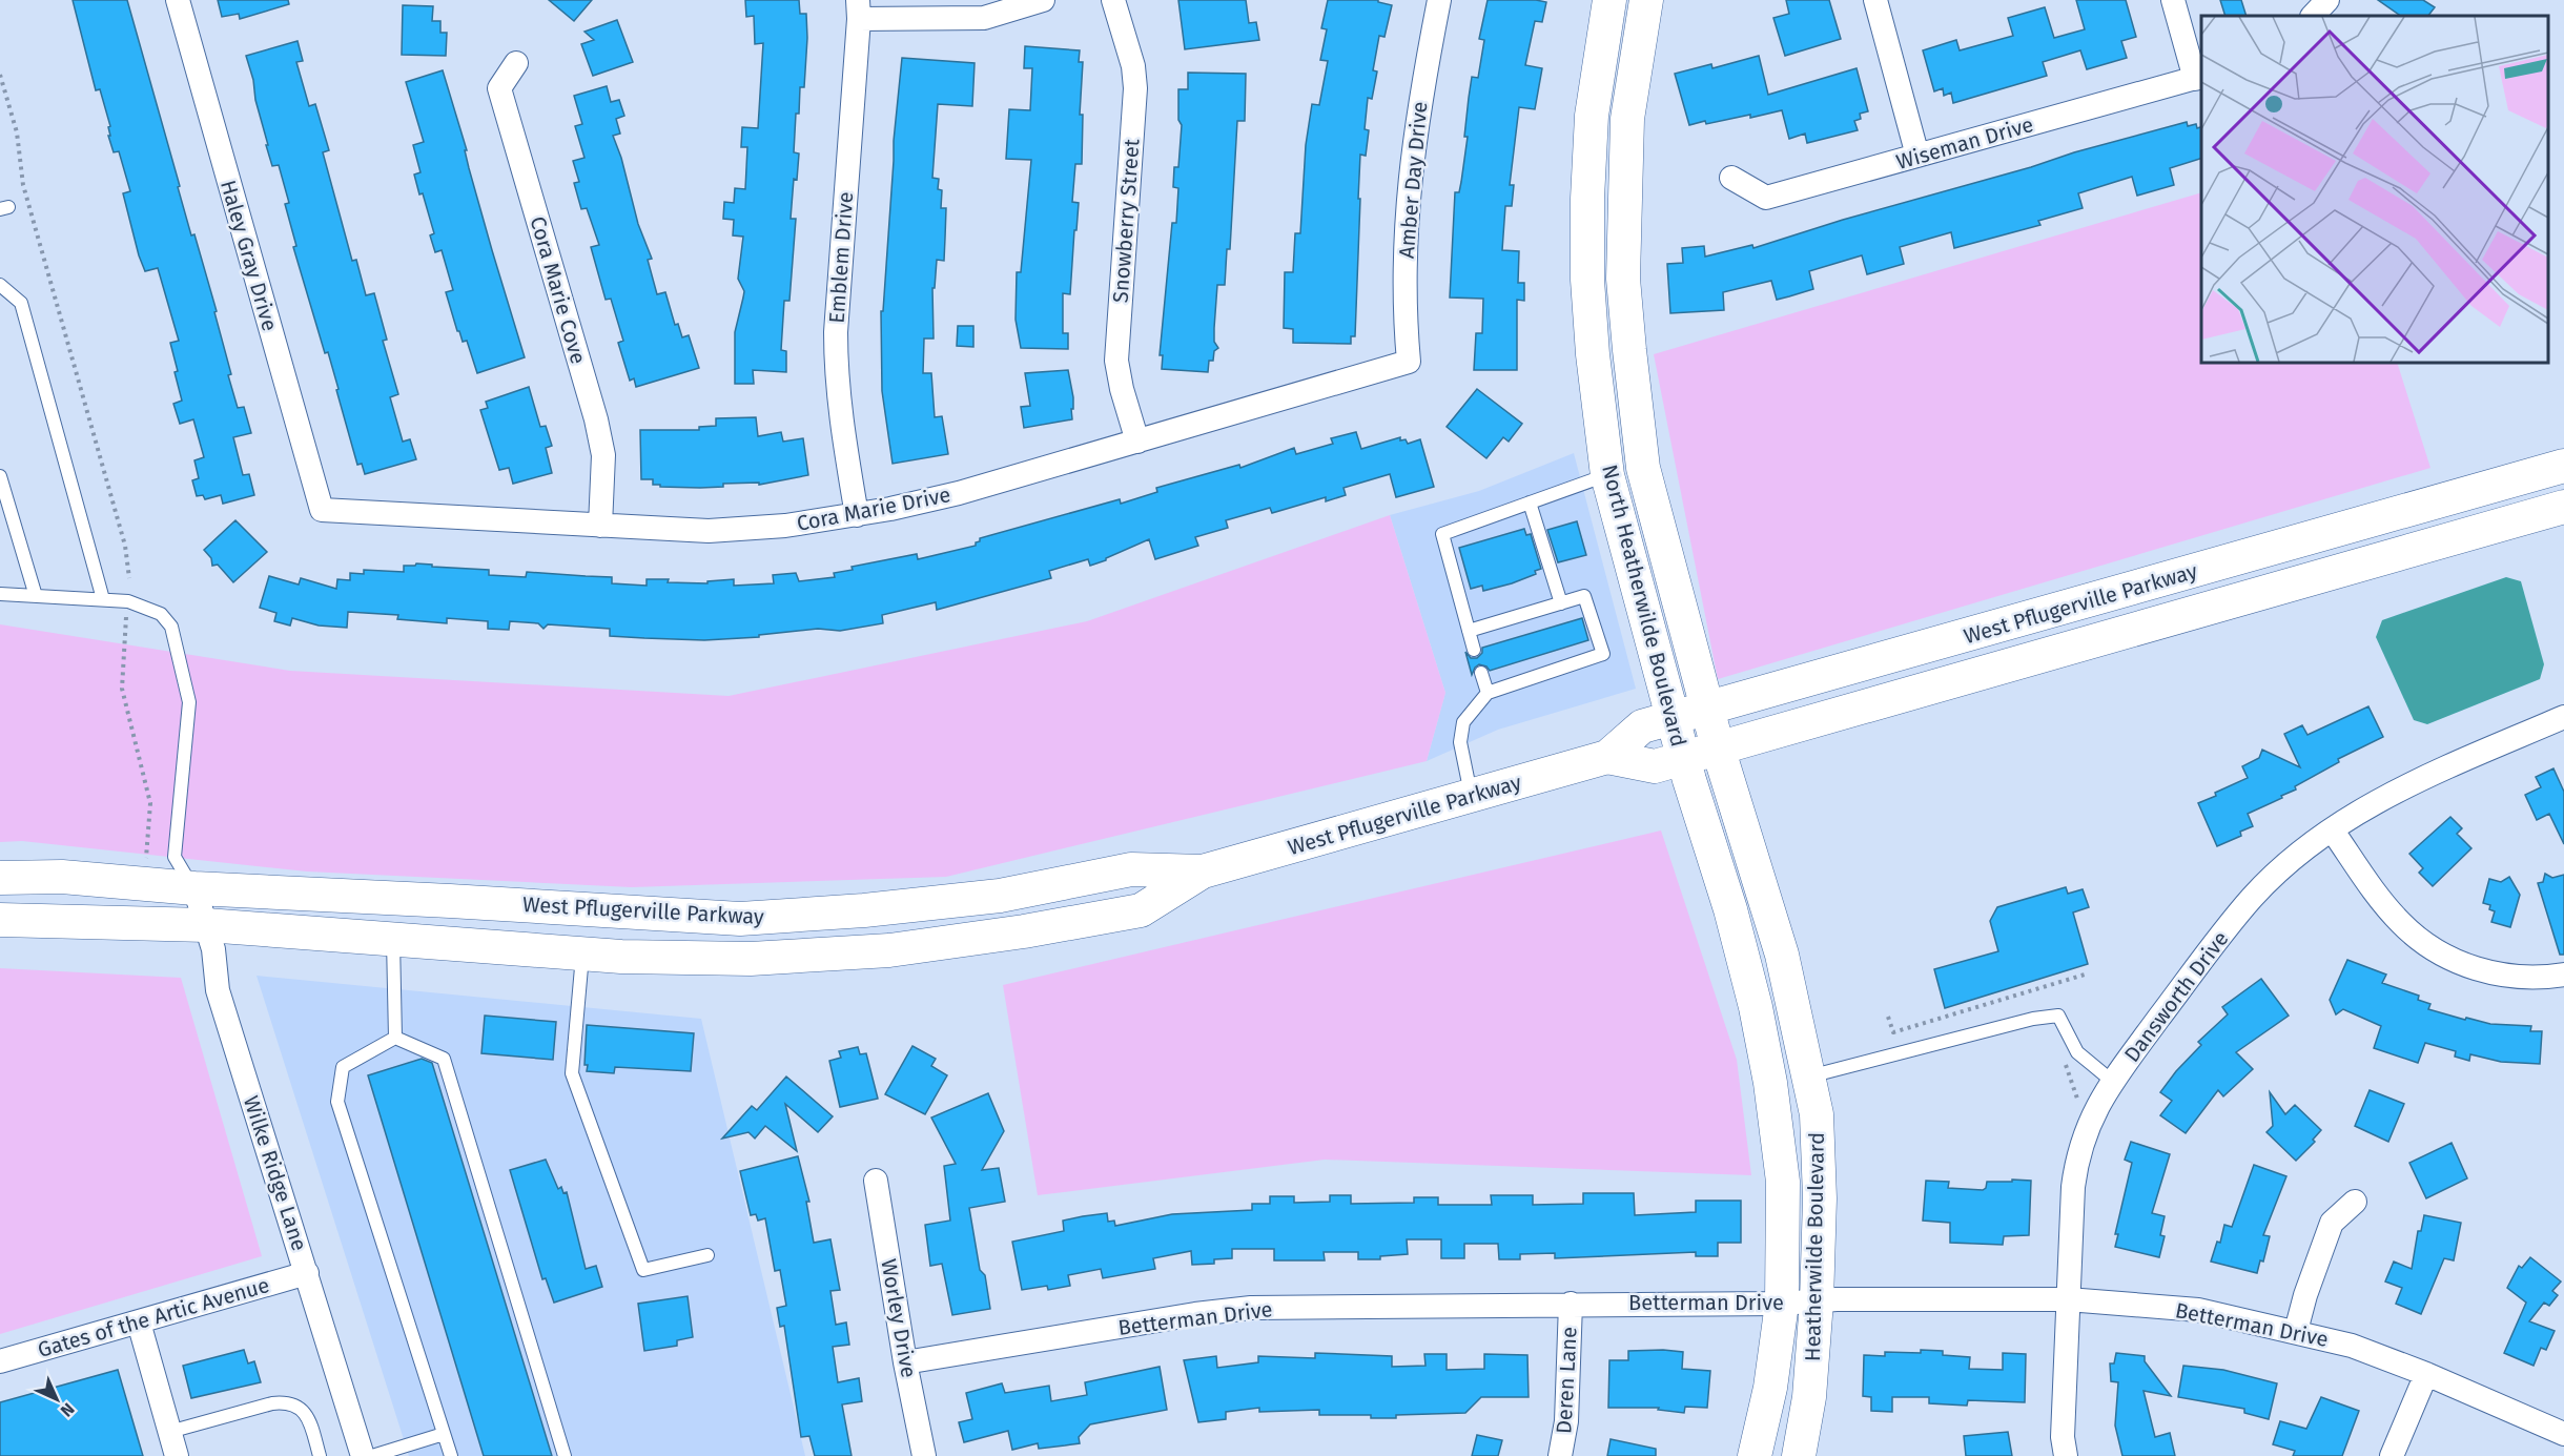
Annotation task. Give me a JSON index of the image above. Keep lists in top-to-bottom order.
{
  "streets": {
    "main road": ["West Pflugerville Parkway", "North Heatherwilde Boulevard", "Heatherwilde Boulevard"],
    "street": [
      "Wiseman Drive",
      "Amber Day Drive",
      "Snowberry Street",
      "Haley Gray Drive",
      "Emblem Drive",
      "Cora Marie Cove",
      "Cora Marie Drive",
      "Dansworth Drive",
      "Wilke Ridge Lane",
      "Betterman Drive",
      "Gates of the Artic Avenue",
      "Worley Drive",
      "Deren Lane"
    ]
  },
  "crossings": [
    ["Amber Day Drive", "Cora Marie Drive"],
    ["Snowberry Street", "Cora Marie Drive"],
    ["Haley Gray Drive", "Cora Marie Drive"],
    ["Emblem Drive", "Cora Marie Drive"],
    ["Cora Marie Cove", "Cora Marie Drive"],
    ["West Pflugerville Parkway", "North Heatherwilde Boulevard"],
    ["West Pflugerville Parkway", "Wilke Ridge Lane"],
    ["West Pflugerville Parkway", "Heatherwilde Boulevard"],
    ["North Heatherwilde Boulevard", "Heatherwilde Boulevard"],
    ["Dansworth Drive", "Betterman Drive"],
    ["Wilke Ridge Lane", "Gates of the Artic Avenue"],
    ["Heatherwilde Boulevard", "Betterman Drive"],
    ["Betterman Drive", "Worley Drive"],
    ["Betterman Drive", "Deren Lane"]
  ],
  "north": "bottom right"
}
